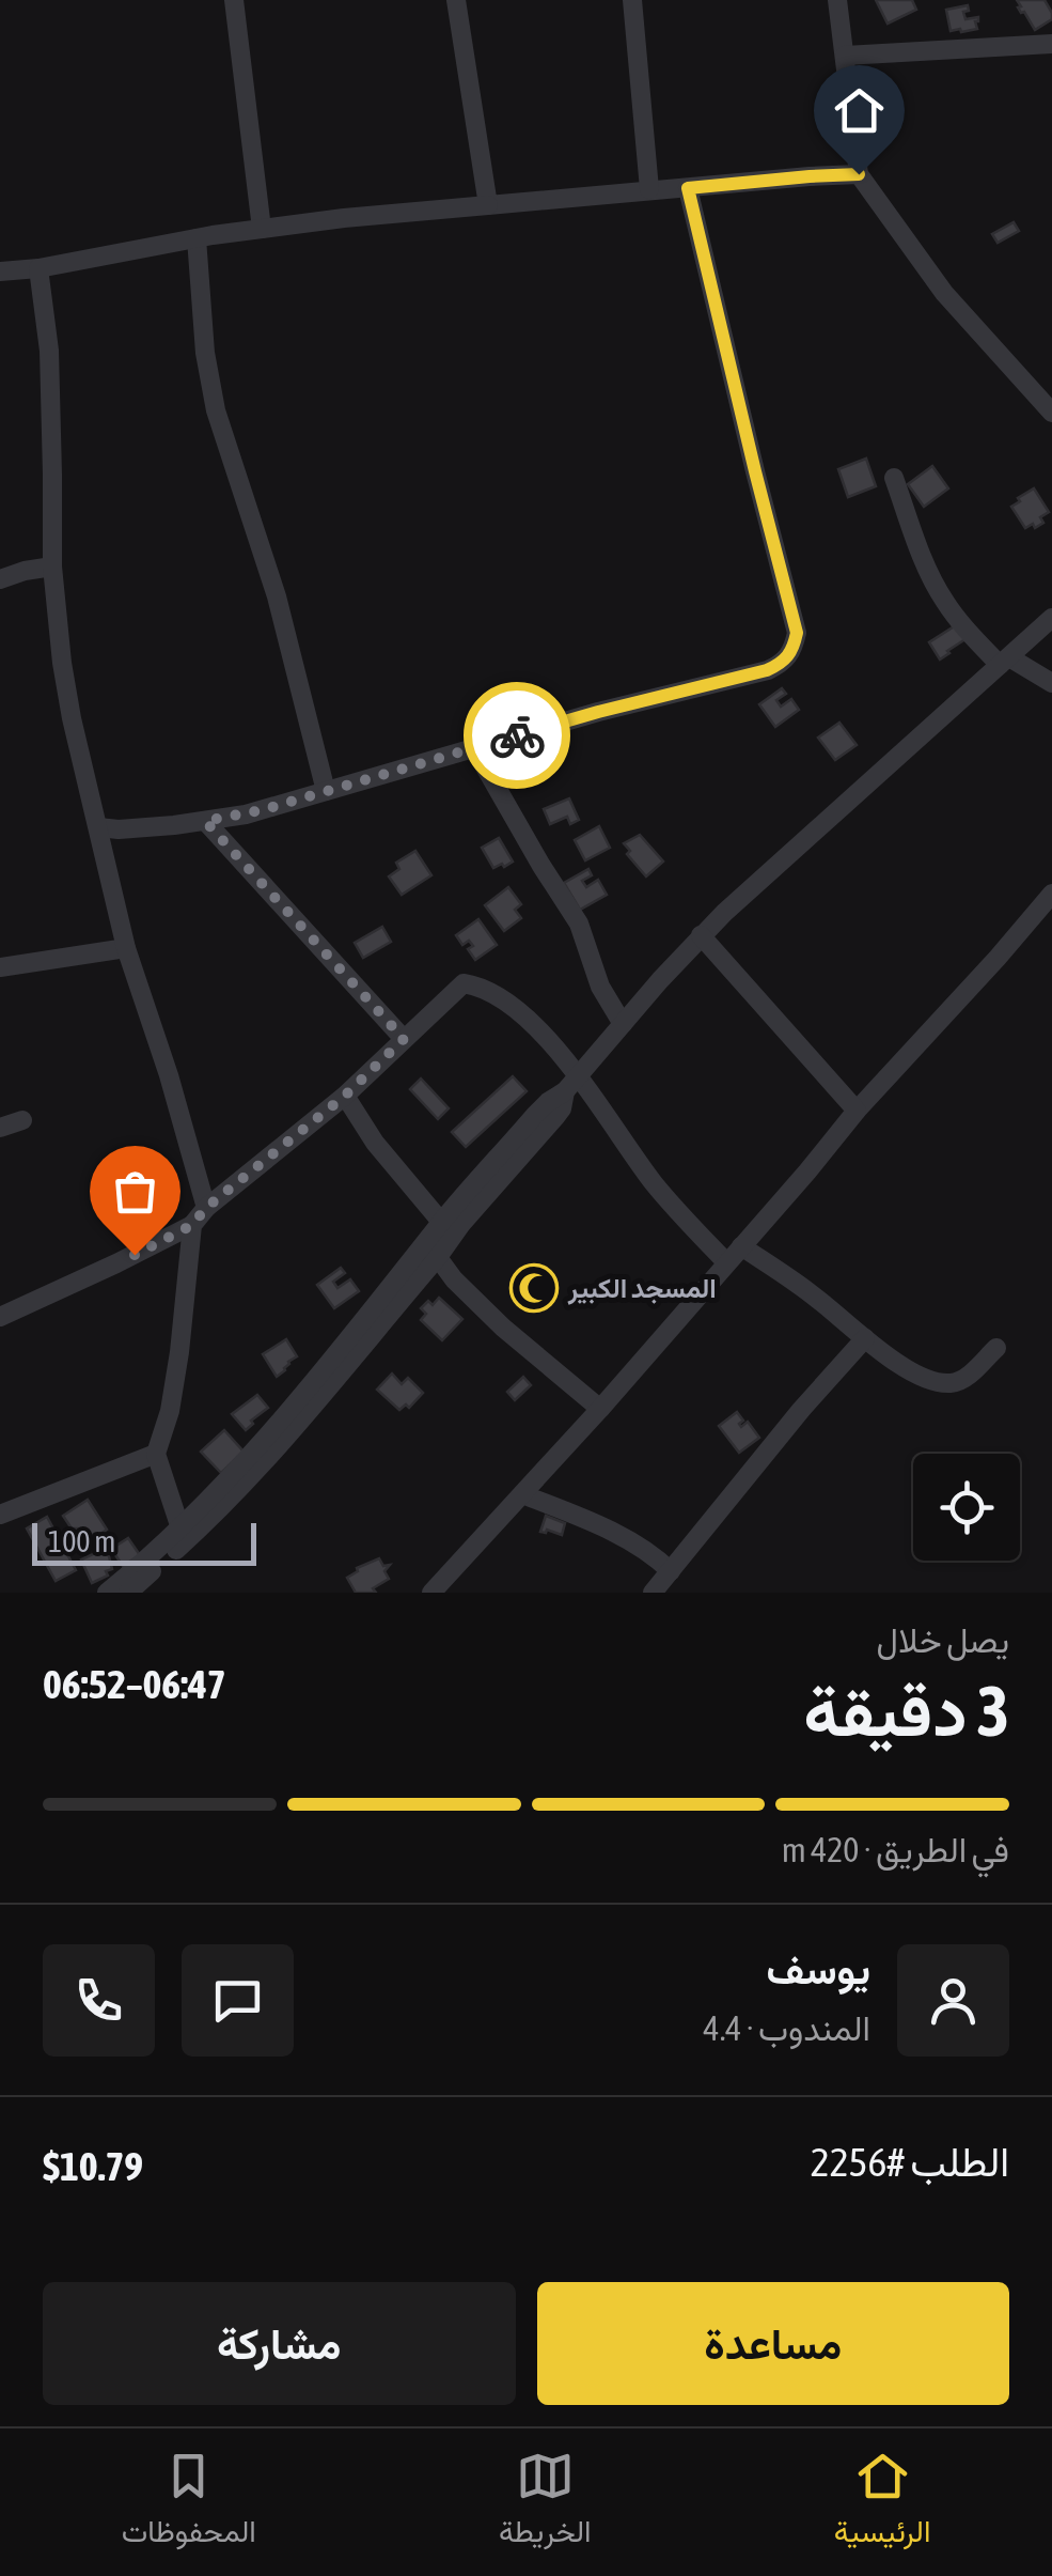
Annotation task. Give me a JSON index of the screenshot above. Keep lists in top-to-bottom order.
{
  "places": {
    "mosque": ["المسجد الكبير"]
  },
  "scale_bar": "100 m",
  "page": {
    "scale": "100 m",
    "heading": ["3 دقيقة", "يصل خلال", "06:47–06:52"],
    "panel": [
      "يوسف",
      "المندوب · 4.4",
      "الطلب #2256",
      "$10.79"
    ],
    "bar": "في الطريق · 420 m",
    "buttons": ["مساعدة", "مشاركة"],
    "tabs": ["الرئيسية", "الخريطة", "المحفوظات"]
  }
}
